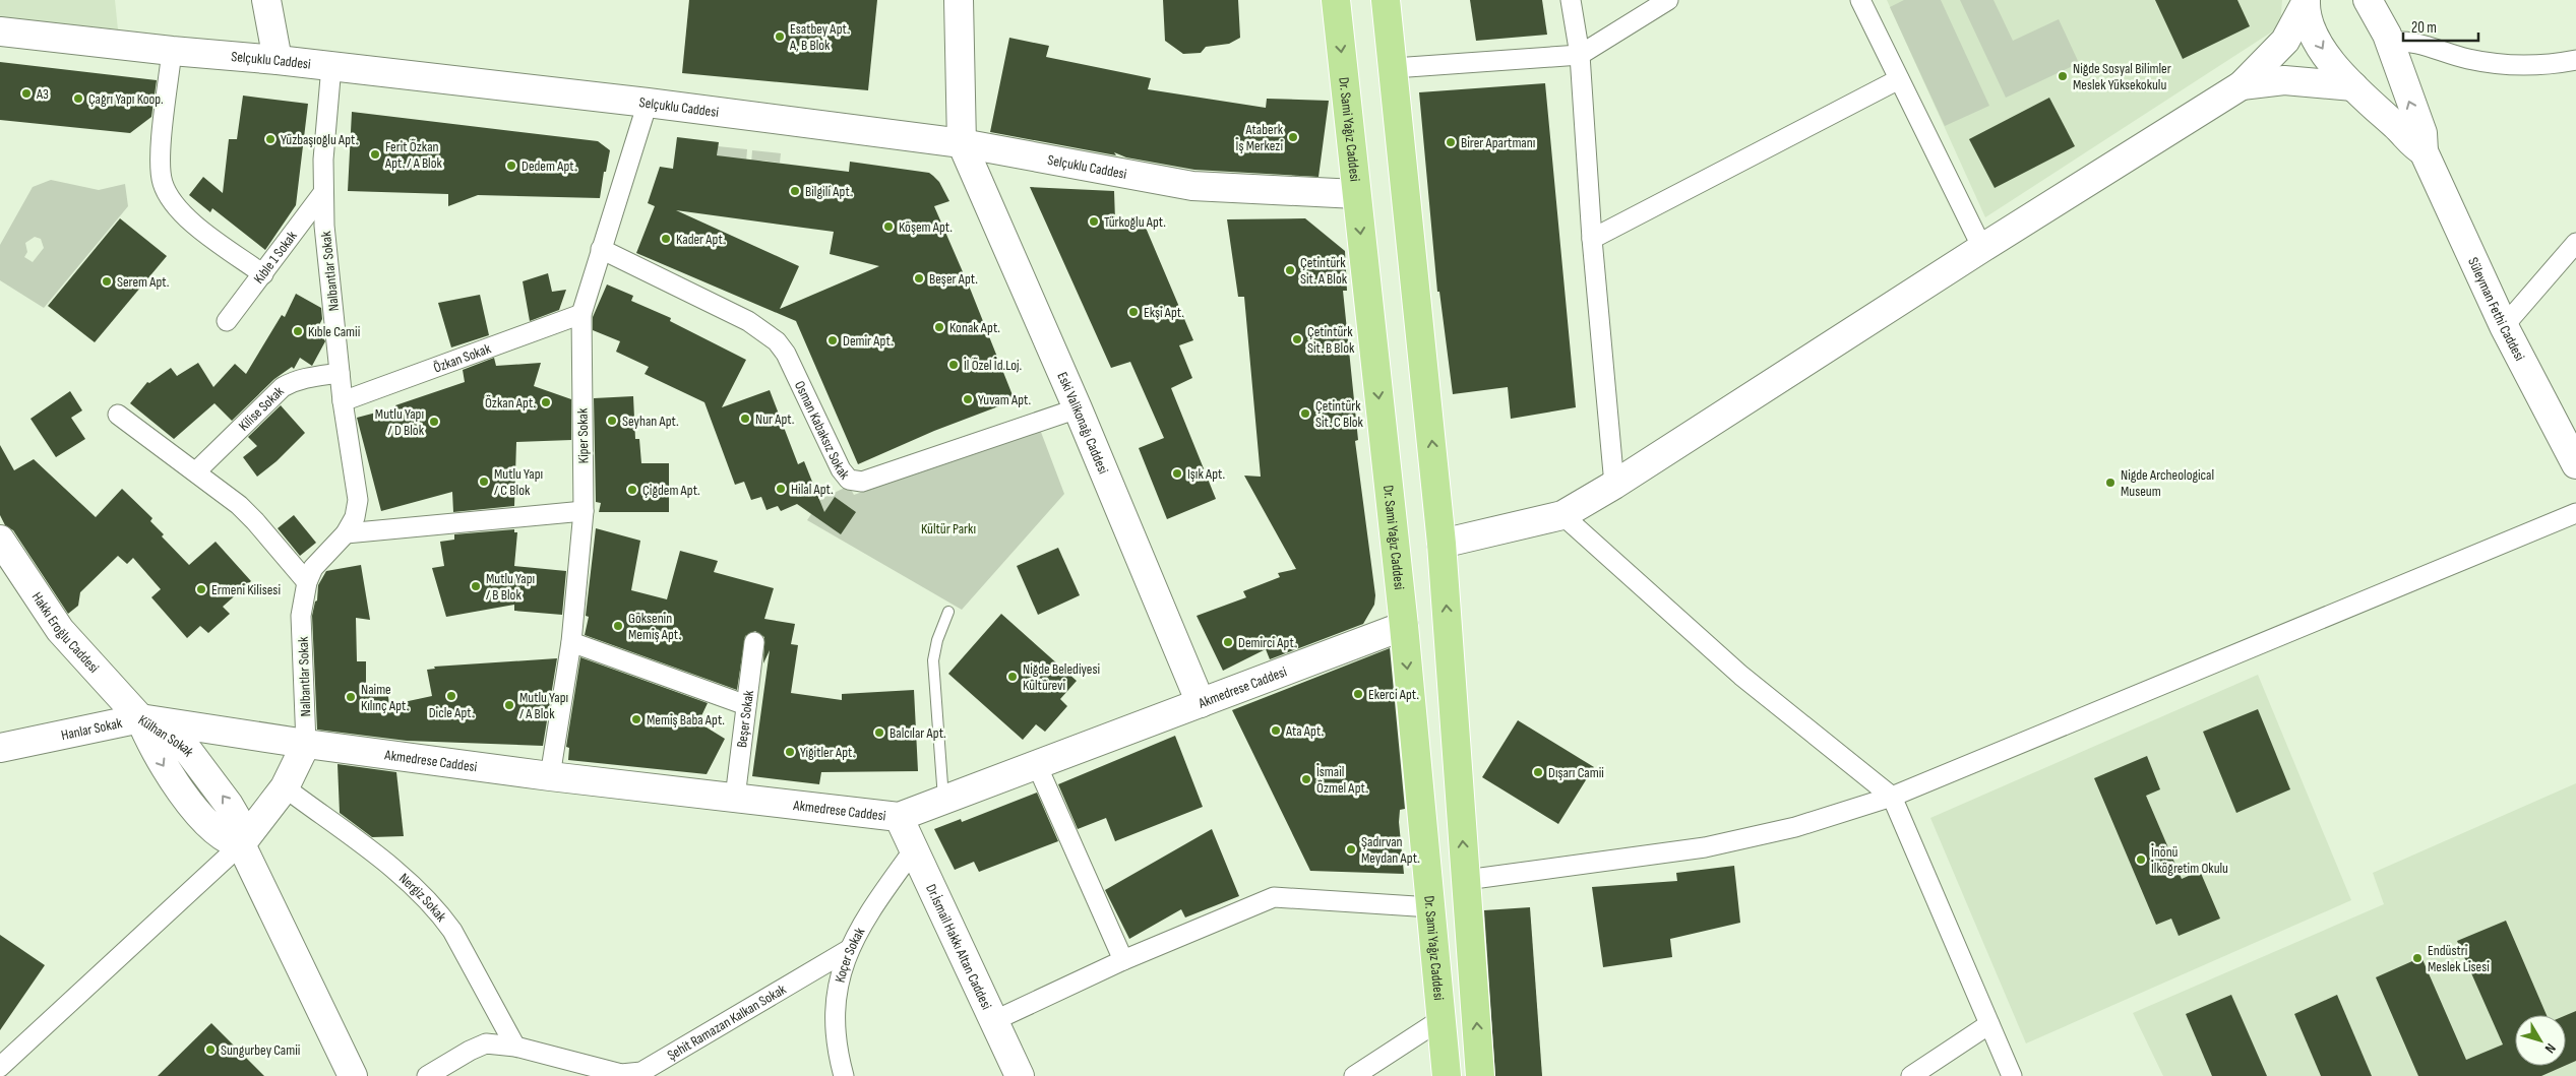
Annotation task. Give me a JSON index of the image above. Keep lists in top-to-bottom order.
{
  "streets": {
    "main road": ["Dr. Sami Yağız Caddesi"],
    "street": [
      "Selçuklu Caddesi",
      "Kıble 1 Sokak",
      "Nalbantlar Sokak",
      "Süleyman Fethi Caddesi",
      "Özkan Sokak",
      "Kilise Sokak",
      "Eski Valikonağı Caddesi",
      "Osman Kabaksız Sokak",
      "Kiper Sokak",
      "Hakkı Eroğlu Caddesi",
      "Akmedrese Caddesi",
      "Beşer Sokak",
      "Hanlar Sokak",
      "Külhan Sokak",
      "Nergiz Sokak",
      "Dr.İsmail Hakkı Altan Caddesi",
      "Koçer Sokak",
      "Şehit Ramazan Kalkan Sokak"
    ]
  },
  "crossings": [
    ["Selçuklu Caddesi", "Dr. Sami Yağız Caddesi"],
    ["Selçuklu Caddesi", "Nalbantlar Sokak"],
    ["Selçuklu Caddesi", "Eski Valikonağı Caddesi"],
    ["Selçuklu Caddesi", "Kiper Sokak"],
    ["Dr. Sami Yağız Caddesi", "Akmedrese Caddesi"],
    ["Kıble 1 Sokak", "Nalbantlar Sokak"],
    ["Nalbantlar Sokak", "Özkan Sokak"],
    ["Nalbantlar Sokak", "Kilise Sokak"],
    ["Nalbantlar Sokak", "Akmedrese Caddesi"],
    ["Nalbantlar Sokak", "Hanlar Sokak"],
    ["Özkan Sokak", "Kiper Sokak"],
    ["Eski Valikonağı Caddesi", "Osman Kabaksız Sokak"],
    ["Eski Valikonağı Caddesi", "Akmedrese Caddesi"],
    ["Osman Kabaksız Sokak", "Kiper Sokak"],
    ["Kiper Sokak", "Akmedrese Caddesi"],
    ["Hakkı Eroğlu Caddesi", "Hanlar Sokak"],
    ["Hakkı Eroğlu Caddesi", "Külhan Sokak"],
    ["Akmedrese Caddesi", "Beşer Sokak"],
    ["Akmedrese Caddesi", "Hanlar Sokak"],
    ["Akmedrese Caddesi", "Dr.İsmail Hakkı Altan Caddesi"],
    ["Hanlar Sokak", "Külhan Sokak"],
    ["Nergiz Sokak", "Şehit Ramazan Kalkan Sokak"],
    ["Dr.İsmail Hakkı Altan Caddesi", "Koçer Sokak"],
    ["Koçer Sokak", "Şehit Ramazan Kalkan Sokak"]
  ],
  "parks": ["Kültür Parkı"],
  "places": [
    "Esatbey Apt. A, B Blok",
    "Niğde Sosyal Bilimler Meslek Yüksekokulu",
    "A3",
    "Çağrı Yapı Koop.",
    "Ataberk İş Merkezi",
    "Yüzbaşıoğlu Apt.",
    "Birer Apartmanı",
    "Ferit Özkan Apt. / A Blok",
    "Dedem Apt.",
    "Bilgili Apt.",
    "Türkoğlu Apt.",
    "Köşem Apt.",
    "Kader Apt.",
    "Çetintürk Sit. A Blok",
    "Beşer Apt.",
    "Serem Apt.",
    "Ekşi Apt.",
    "Konak Apt.",
    "Kıble Camii",
    "Çetintürk Sit. B Blok",
    "Demir Apt.",
    "İl Özel İd.Loj.",
    "Yuvam Apt.",
    "Özkan Apt.",
    "Çetintürk Sit. C Blok",
    "Nur Apt.",
    "Seyhan Apt.",
    "Mutlu Yapı / D Blok",
    "Işık Apt.",
    "Mutlu Yapı / C Blok",
    "Nigde Archeological Museum",
    "Hilal Apt.",
    "Çiğdem Apt.",
    "Mutlu Yapı / B Blok",
    "Ermeni Kilisesi",
    "Göksenin Memiş Apt.",
    "Demirci Apt.",
    "Niğde Belediyesi Kültürevi",
    "Ekerci Apt.",
    "Dicle Apt.",
    "Naime Kılınç Apt.",
    "Mutlu Yapı / A Blok",
    "Memiş Baba Apt.",
    "Ata Apt.",
    "Balcılar Apt.",
    "Yiğitler Apt.",
    "Dışarı Camii",
    "İsmail Özmel Apt.",
    "Şadırvan Meydan Apt.",
    "İnönü İlköğretim Okulu",
    "Endüstri Meslek Lisesi",
    "Sungurbey Camii"
  ],
  "scale_bar": "20 m",
  "north": "bottom right"
}
